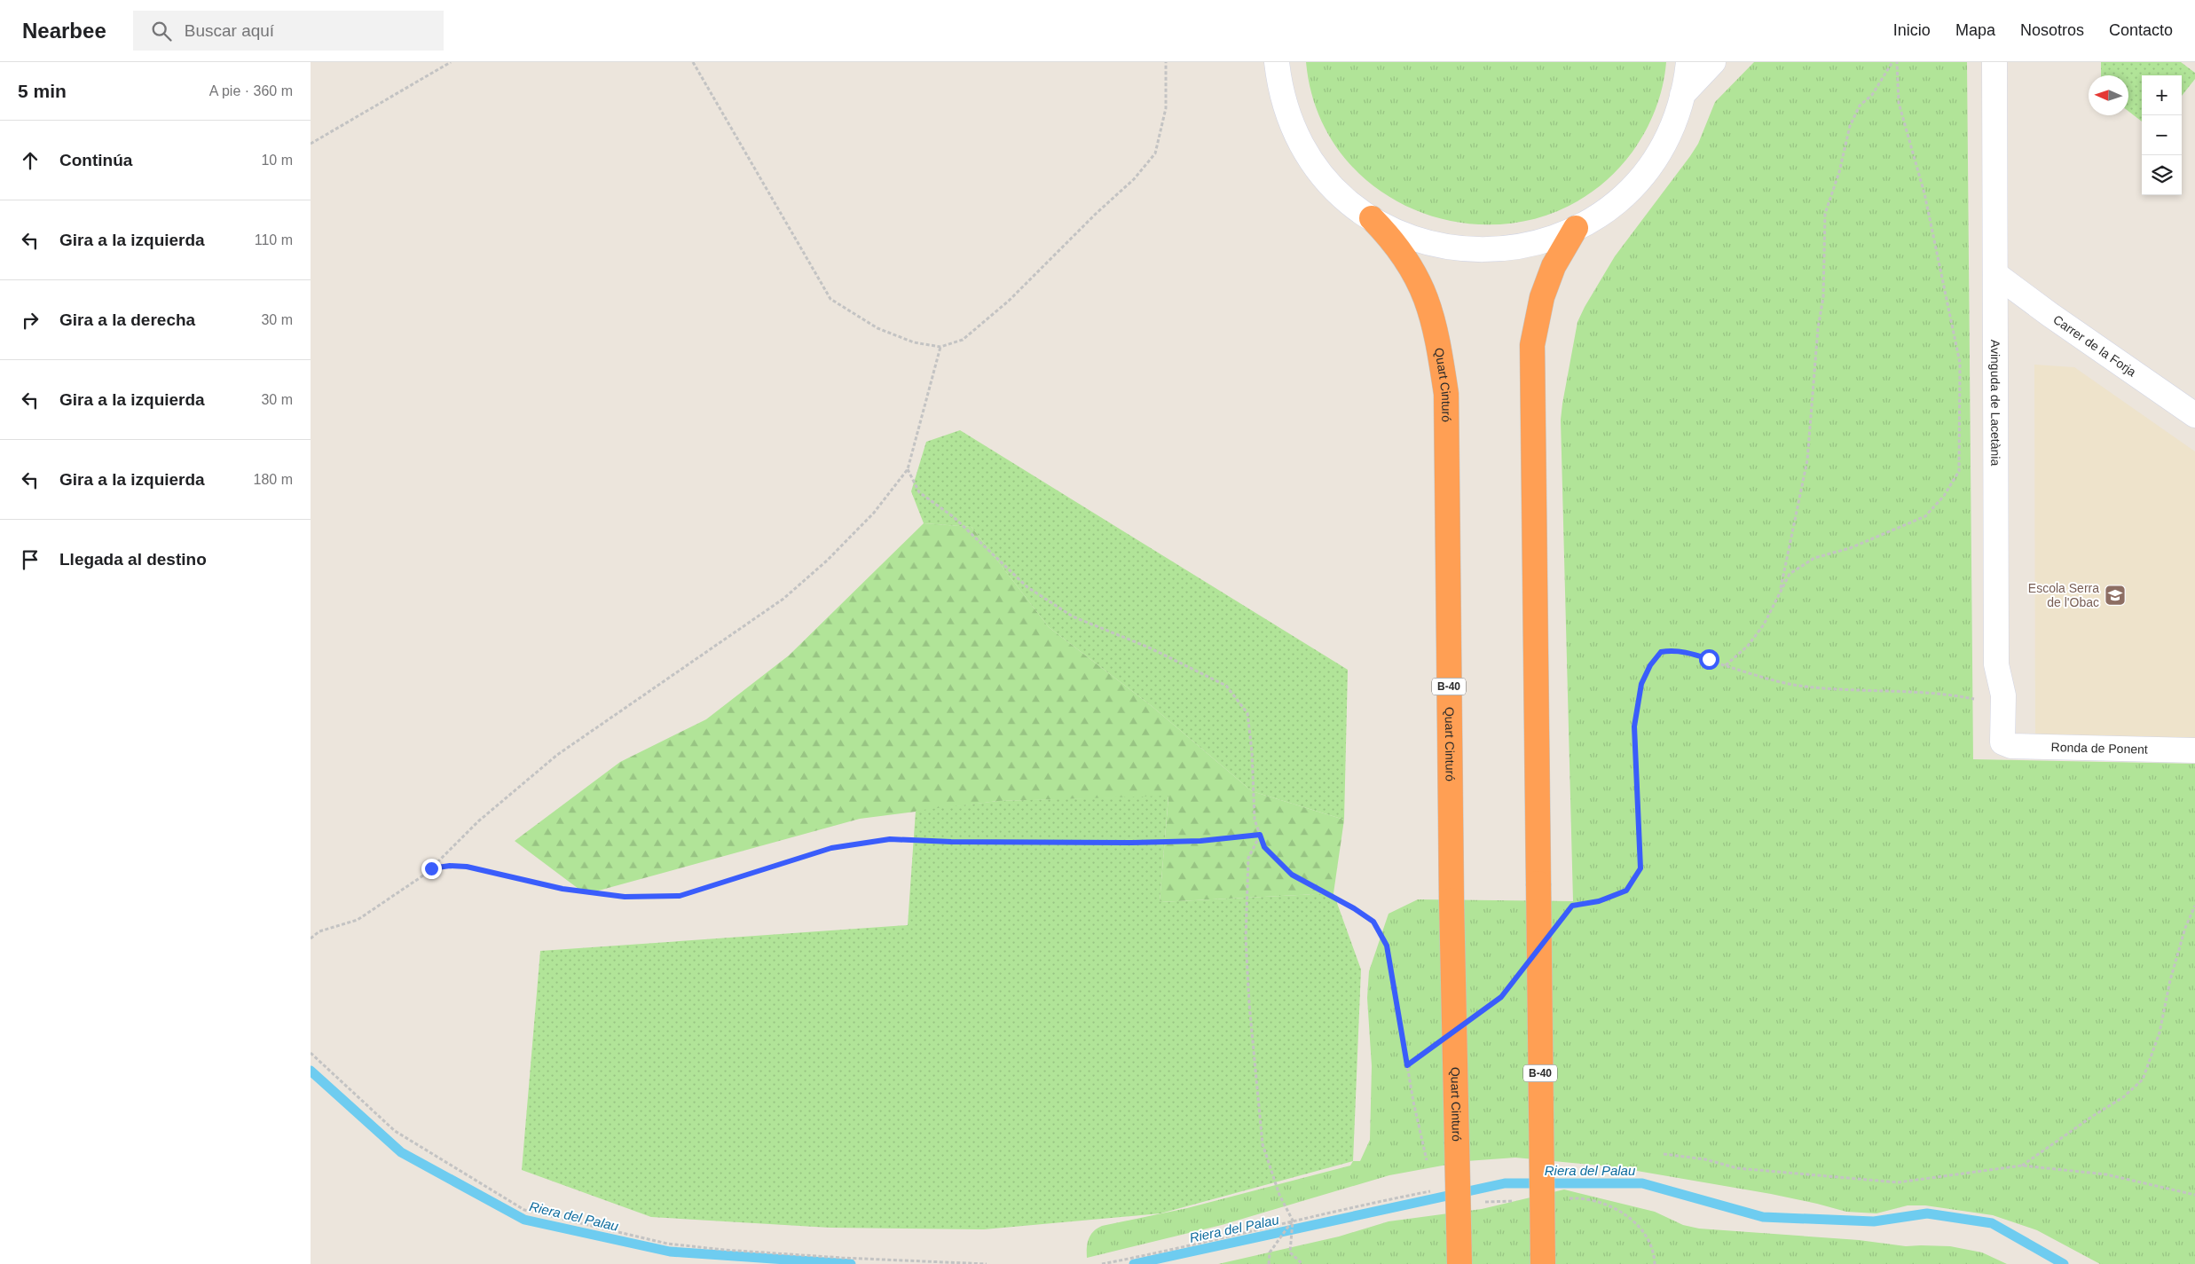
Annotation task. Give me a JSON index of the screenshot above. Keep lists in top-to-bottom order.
{
  "streets": {
    "highway": ["Quart Cinturó", "B-40"],
    "street": ["Carrer de la Forja", "Avinguda de Lacetània", "Ronda de Ponent"]
  },
  "crossings": [
    ["Carrer de la Forja", "Avinguda de Lacetània"],
    ["Avinguda de Lacetània", "Ronda de Ponent"]
  ],
  "water": ["Riera del Palau"],
  "places": {
    "school or university": ["Escola Serra de l'Obac"]
  },
  "north": "left",
  "page": {
    "header": "Nearbee",
    "search": "Buscar aquí",
    "nav": [
      "Inicio",
      "Mapa",
      "Nosotros",
      "Contacto"
    ],
    "heading": ["5 min", "A pie · 360 m"],
    "map_buttons": ["+", "−"],
    "list": [
      ["Continúa", "10 m"],
      ["Gira a la izquierda", "110 m"],
      ["Gira a la derecha", "30 m"],
      ["Gira a la izquierda", "30 m"],
      ["Gira a la izquierda", "180 m"],
      "Llegada al destino"
    ]
  }
}
